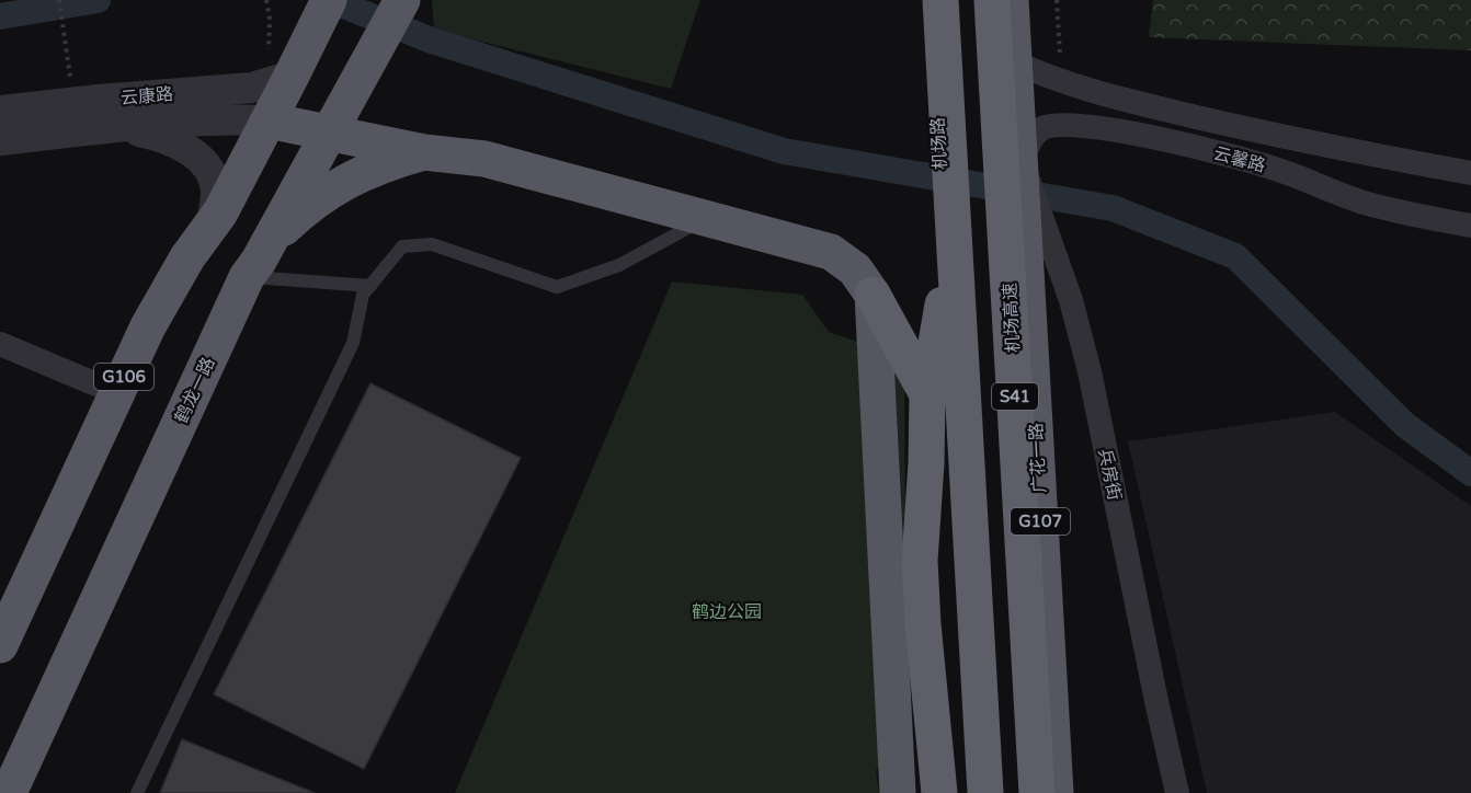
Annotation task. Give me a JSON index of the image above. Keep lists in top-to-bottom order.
{
  "streets": {
    "highway": [
      "机场路",
      "机场高速",
      "G106",
      "鹤龙一路",
      "S41",
      "广花一路",
      "G107"
    ],
    "street": ["云康路", "云馨路", "兵房街"]
  },
  "crossings": [
    ["云康路", "G106"],
    ["云馨路", "广花一路"],
    ["云馨路", "G107"],
    ["广花一路", "兵房街"],
    ["广花一路", "G107"]
  ],
  "parks": ["鹤边公园"]
}
